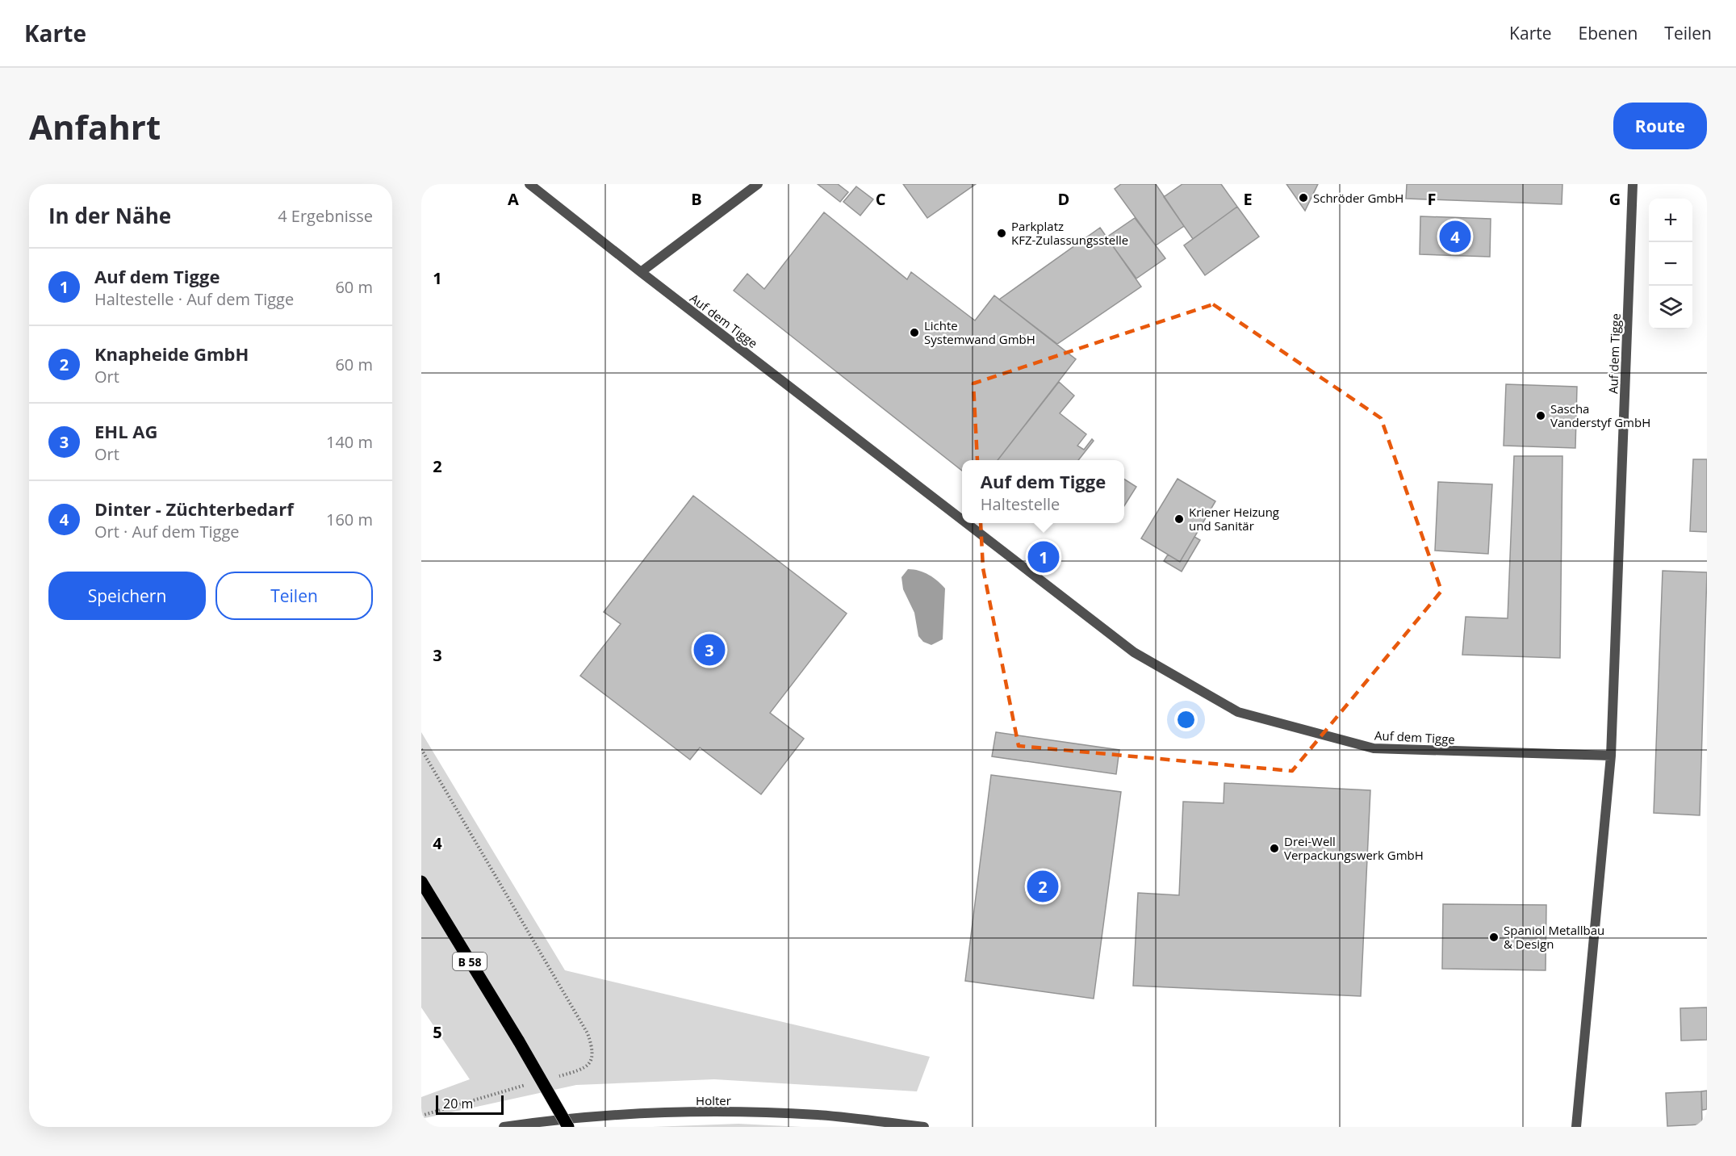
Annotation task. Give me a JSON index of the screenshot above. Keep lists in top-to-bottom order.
{
  "streets": {
    "main road": ["B 58"],
    "street": ["Auf dem Tigge", "Holter"]
  },
  "places": [
    "Schröder GmbH",
    "Parkplatz KFZ-Zulassungsstelle",
    "Lichte Systemwand GmbH",
    "Sascha Vanderstyf GmbH",
    "Kriener Heizung und Sanitär",
    "Drei-Well Verpackungswerk GmbH",
    "Spaniol Metallbau & Design"
  ],
  "scale_bar": "20 m",
  "page": {
    "header": "Karte",
    "nav": ["Karte", "Ebenen", "Teilen"],
    "buttons": [
      "Route",
      ["Speichern", "Teilen"]
    ],
    "title": "Anfahrt",
    "heading": ["In der Nähe", "4 Ergebnisse"],
    "map_buttons": ["+", "−"],
    "pins": [
      "4",
      "1",
      "3",
      "2"
    ],
    "list": [
      {
        "mark": "1",
        "name": "Auf dem Tigge",
        "note": "Haltestelle · Auf dem Tigge",
        "value": "60 m"
      },
      {
        "mark": "2",
        "name": "Knapheide GmbH",
        "note": "Ort",
        "value": "60 m"
      },
      {
        "mark": "3",
        "name": "EHL AG",
        "note": "Ort",
        "value": "140 m"
      },
      {
        "mark": "4",
        "name": "Dinter - Züchterbedarf",
        "note": "Ort · Auf dem Tigge",
        "value": "160 m"
      }
    ],
    "popup": ["Auf dem Tigge", "Haltestelle"],
    "scale": "20 m"
  },
  "grid": {
    "columns": [
      "A",
      "B",
      "C",
      "D",
      "E",
      "F",
      "G"
    ],
    "rows": [
      "1",
      "2",
      "3",
      "4",
      "5"
    ]
  }
}
